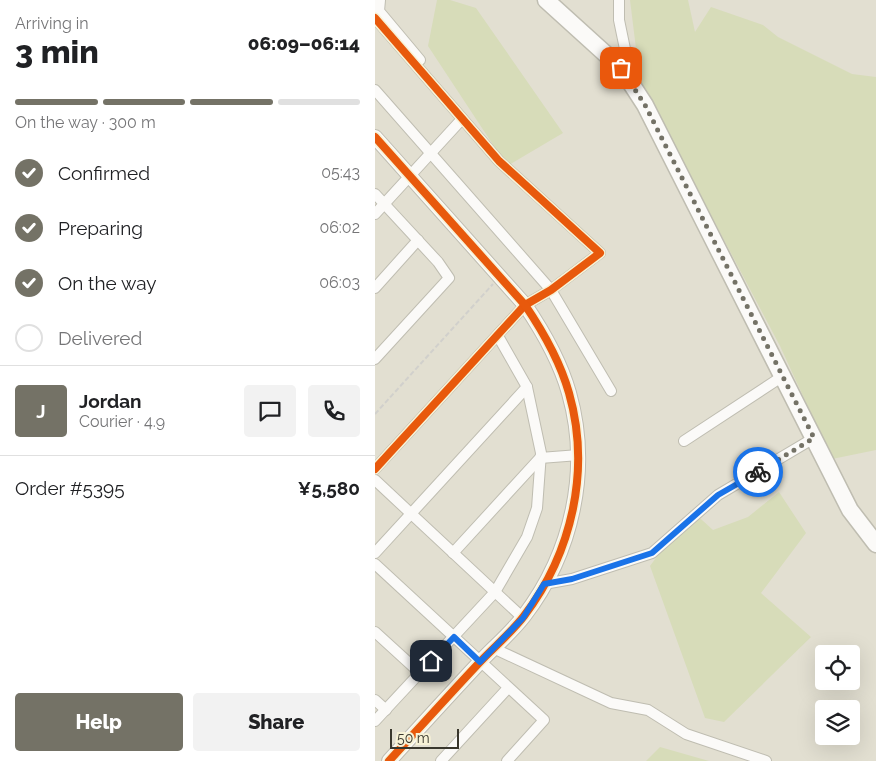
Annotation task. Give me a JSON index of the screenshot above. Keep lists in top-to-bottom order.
{
  "scale_bar": "50 m",
  "page": {
    "heading": ["3 min", "Arriving in", "06:09–06:14"],
    "panel": [
      "Jordan",
      "Courier · 4.9",
      "Order #5395",
      "¥5,580"
    ],
    "bar": "On the way · 300 m",
    "list": [
      ["Confirmed", "05:43"],
      ["Preparing", "06:02"],
      ["On the way", "06:03"],
      "Delivered"
    ],
    "round": "J",
    "buttons": ["Help", "Share"],
    "scale": "50 m"
  }
}
